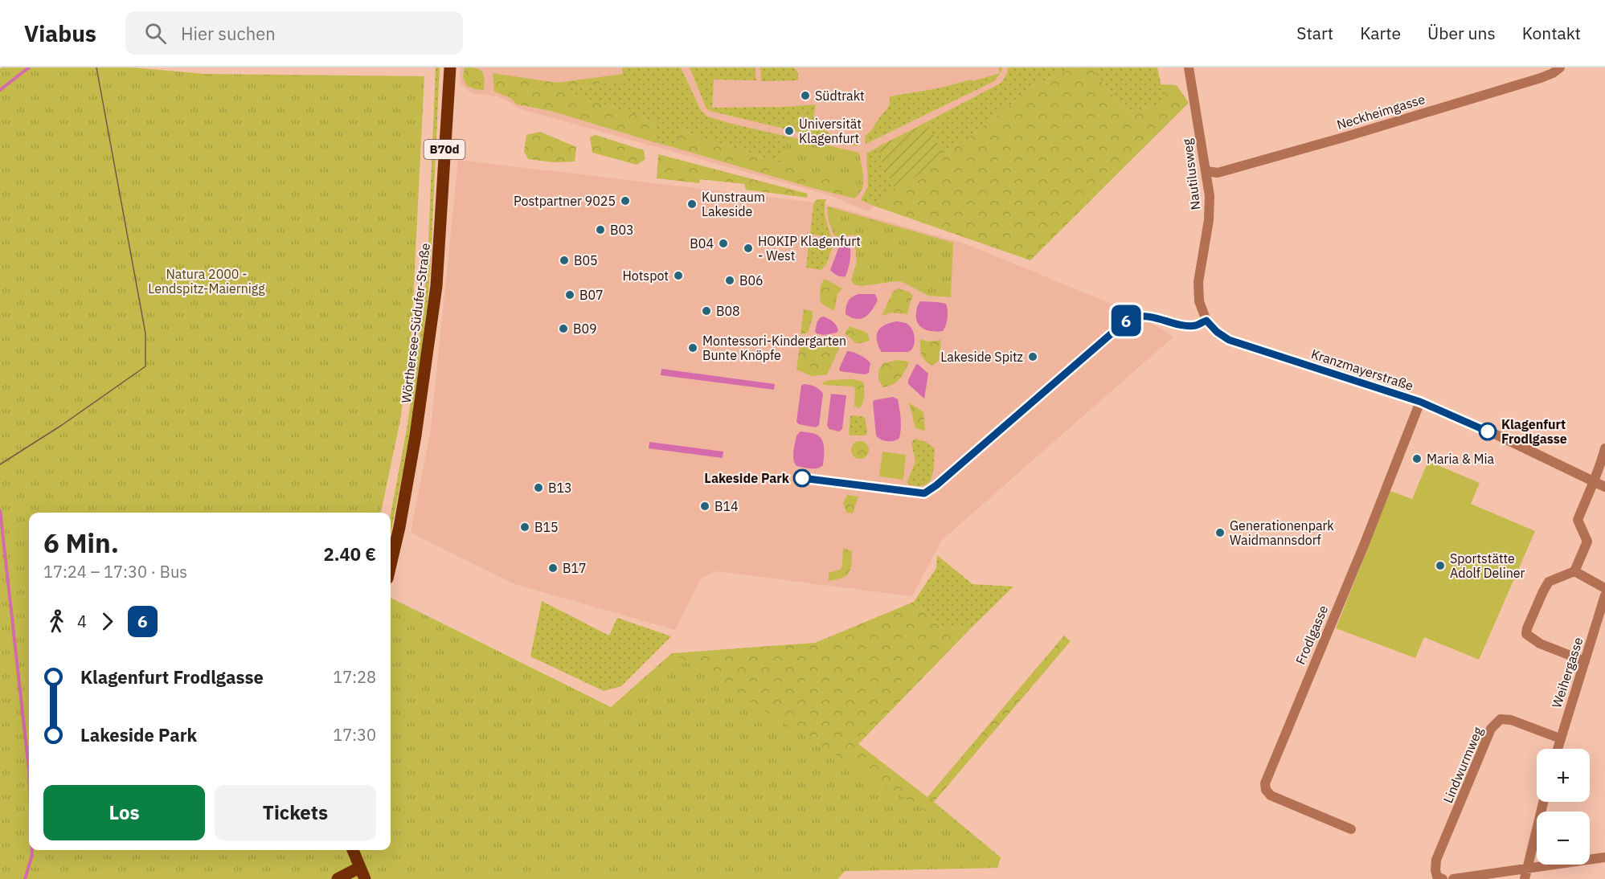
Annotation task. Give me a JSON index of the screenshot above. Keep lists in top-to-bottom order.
{
  "streets": {
    "main road": ["B70d", "Wörthersee-Südufer-Straße"],
    "street": [
      "Neckheimgasse",
      "Nautilusweg",
      "Kranzmayerstraße",
      "Frodlgasse",
      "Weihergasse",
      "Lindwurmweg"
    ]
  },
  "crossings": [
    ["Neckheimgasse", "Nautilusweg"],
    ["Nautilusweg", "Kranzmayerstraße"],
    ["Kranzmayerstraße", "Frodlgasse"],
    ["Weihergasse", "Lindwurmweg"]
  ],
  "parks": ["Natura 2000 - Lendspitz-Maiernigg"],
  "places": [
    "Südtrakt",
    "Universität Klagenfurt",
    "Postpartner 9025",
    "Kunstraum Lakeside",
    "B03",
    "B04",
    "HOKIP Klagenfurt - West",
    "B05",
    "Hotspot",
    "B06",
    "B07",
    "B08",
    "B09",
    "Montessori-Kindergarten Bunte Knöpfe",
    "Lakeside Spitz",
    "Klagenfurt Frodlgasse",
    "Maria & Mia",
    "Lakeside Park",
    "B13",
    "B14",
    "B15",
    "Generationenpark Waidmannsdorf",
    "Sportstätte Adolf Deliner",
    "B17"
  ],
  "lines": ["bus line 6"],
  "page": {
    "header": "Viabus",
    "search": "Hier suchen",
    "nav": [
      "Start",
      "Karte",
      "Über uns",
      "Kontakt"
    ],
    "on_map": "6",
    "heading": ["6 Min.", "17:24 – 17:30 · Bus", "2.40 €"],
    "legs": ["4", "6"],
    "list": [
      {
        "name": "Klagenfurt Frodlgasse",
        "value": "17:28"
      },
      {
        "name": "Lakeside Park",
        "value": "17:30"
      }
    ],
    "map_buttons": ["+", "−"],
    "buttons": ["Los", "Tickets"]
  }
}
